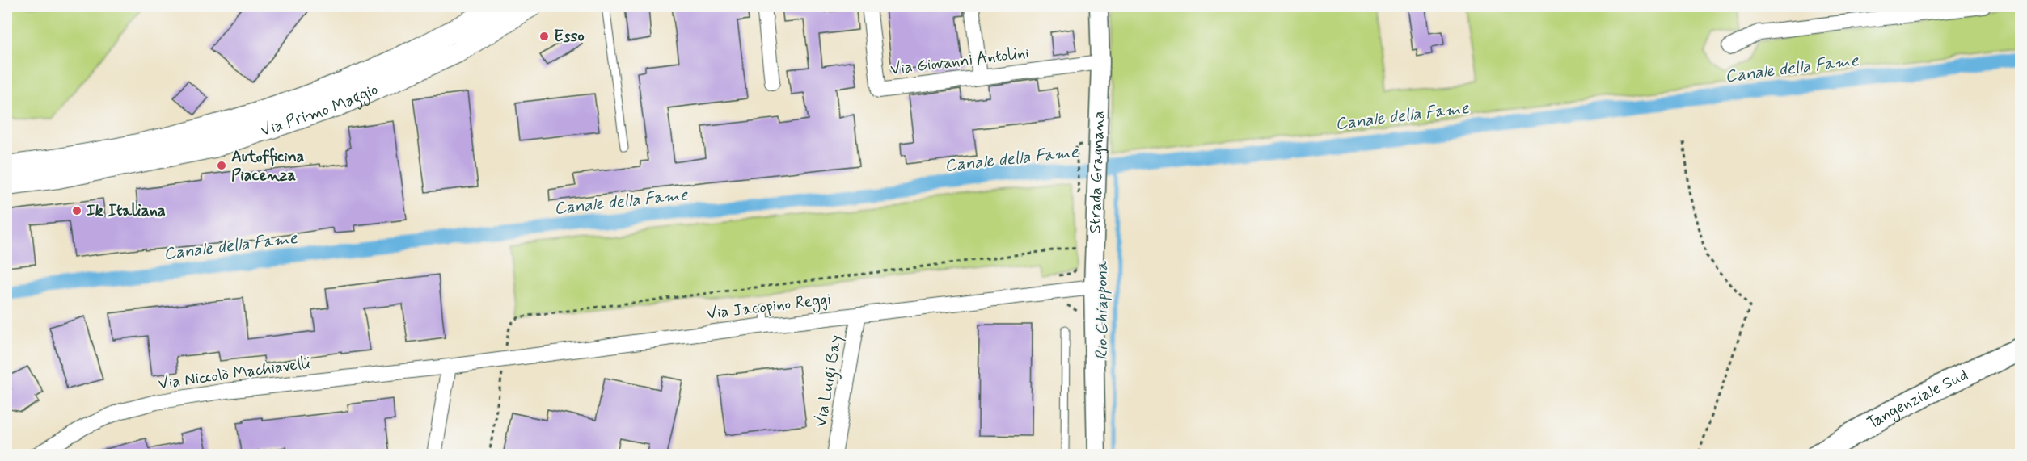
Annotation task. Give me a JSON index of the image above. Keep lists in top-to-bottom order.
{
  "streets": {
    "main road": ["Via Primo Maggio", "Tangenziale Sud"],
    "street": [
      "Via Giovanni Antolini",
      "Strada Gragnana",
      "Via Jacopino Reggi",
      "Via Niccolò Machiavelli",
      "Via Luigi Bay"
    ]
  },
  "crossings": [
    ["Via Giovanni Antolini", "Strada Gragnana"],
    ["Strada Gragnana", "Via Jacopino Reggi"],
    ["Via Jacopino Reggi", "Via Niccolò Machiavelli"],
    ["Via Jacopino Reggi", "Via Luigi Bay"]
  ],
  "water": ["Canale della Fame", "Rio Chiappona"],
  "places": ["Esso", "Autofficina Piacenza", "Ik Italiana"]
}
